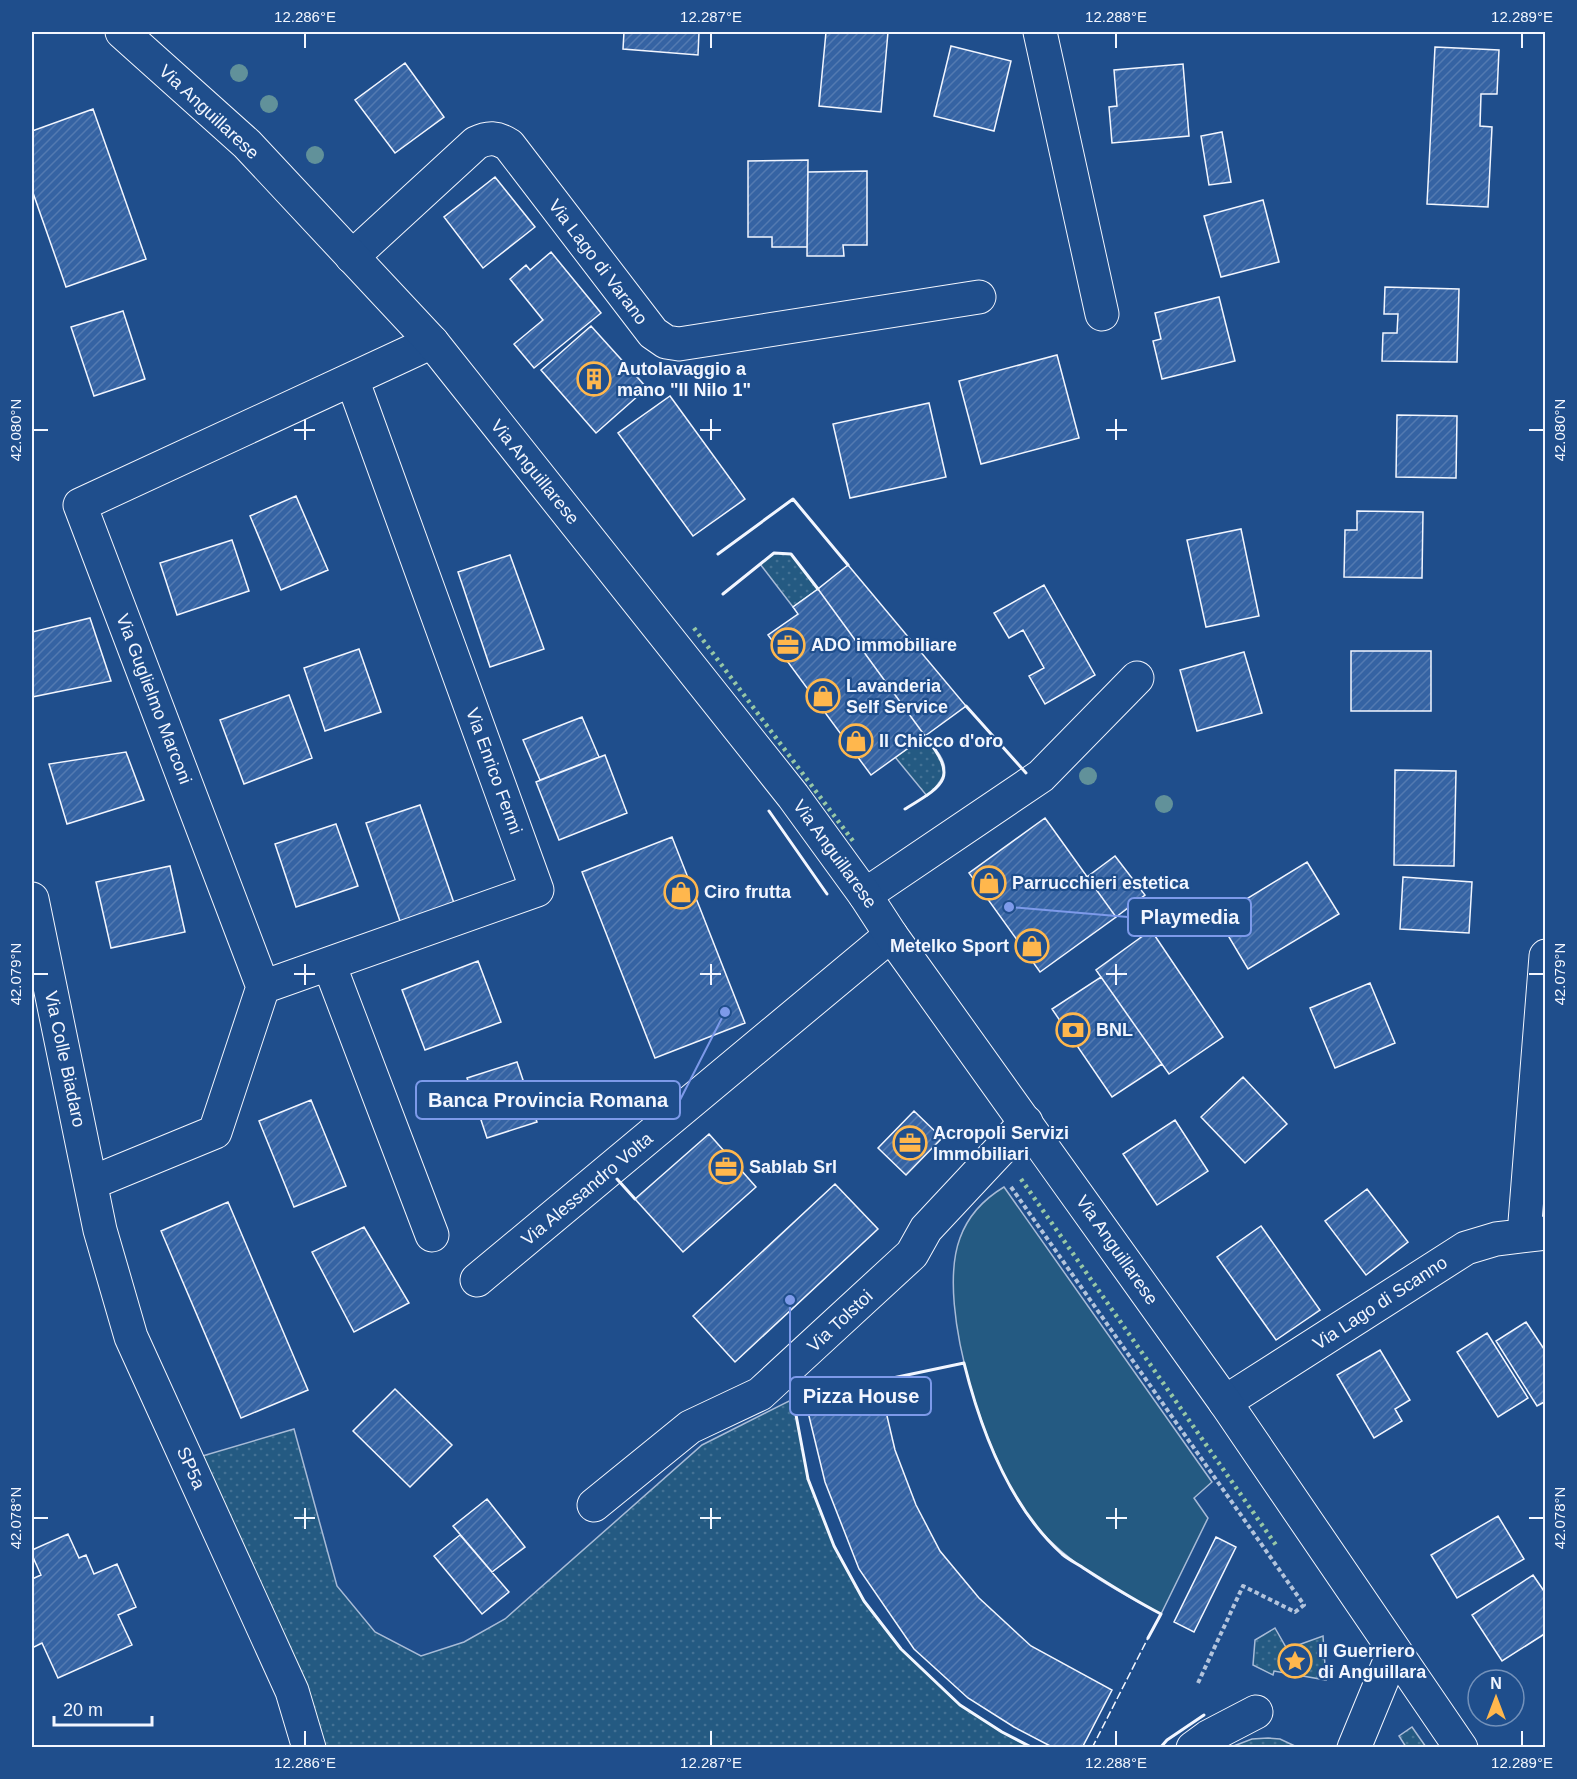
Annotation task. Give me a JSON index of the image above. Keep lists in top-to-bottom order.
{
  "streets": {
    "street": [
      "Via Anguillarese",
      "Via Lago di Varano",
      "Via Guglielmo Marconi",
      "Via Enrico Fermi",
      "Via Colle Biadaro",
      "Via Alessandro Volta",
      "Via Lago di Scanno",
      "Via Tolstoi",
      "SP5a"
    ]
  },
  "crossings": [
    ["Via Anguillarese", "Via Lago di Varano"],
    ["Via Anguillarese", "Via Guglielmo Marconi"],
    ["Via Anguillarese", "Via Alessandro Volta"],
    ["Via Anguillarese", "Via Lago di Scanno"],
    ["Via Anguillarese", "Via Tolstoi"],
    ["Via Guglielmo Marconi", "Via Enrico Fermi"],
    ["Via Colle Biadaro", "SP5a"]
  ],
  "places": {
    "building": ["Autolavaggio a mano \"Il Nilo 1\""],
    "office": ["ADO immobiliare", "Acropoli Servizi Immobiliari", "Sablab Srl"],
    "shop": [
      "Lavanderia Self Service",
      "Il Chicco d'oro",
      "Parrucchieri estetica",
      "Ciro frutta",
      "Metelko Sport"
    ],
    "other": ["Playmedia", "Banca Provincia Romana", "Pizza House"],
    "bank": ["BNL"],
    "place": ["Il Guerriero di Anguillara"]
  },
  "scale_bar": "20 m",
  "north": "top",
  "coordinates": [
    "12.286°E",
    "12.287°E",
    "12.288°E",
    "12.289°E",
    "42.080°N",
    "42.079°N",
    "42.078°N"
  ]
}
